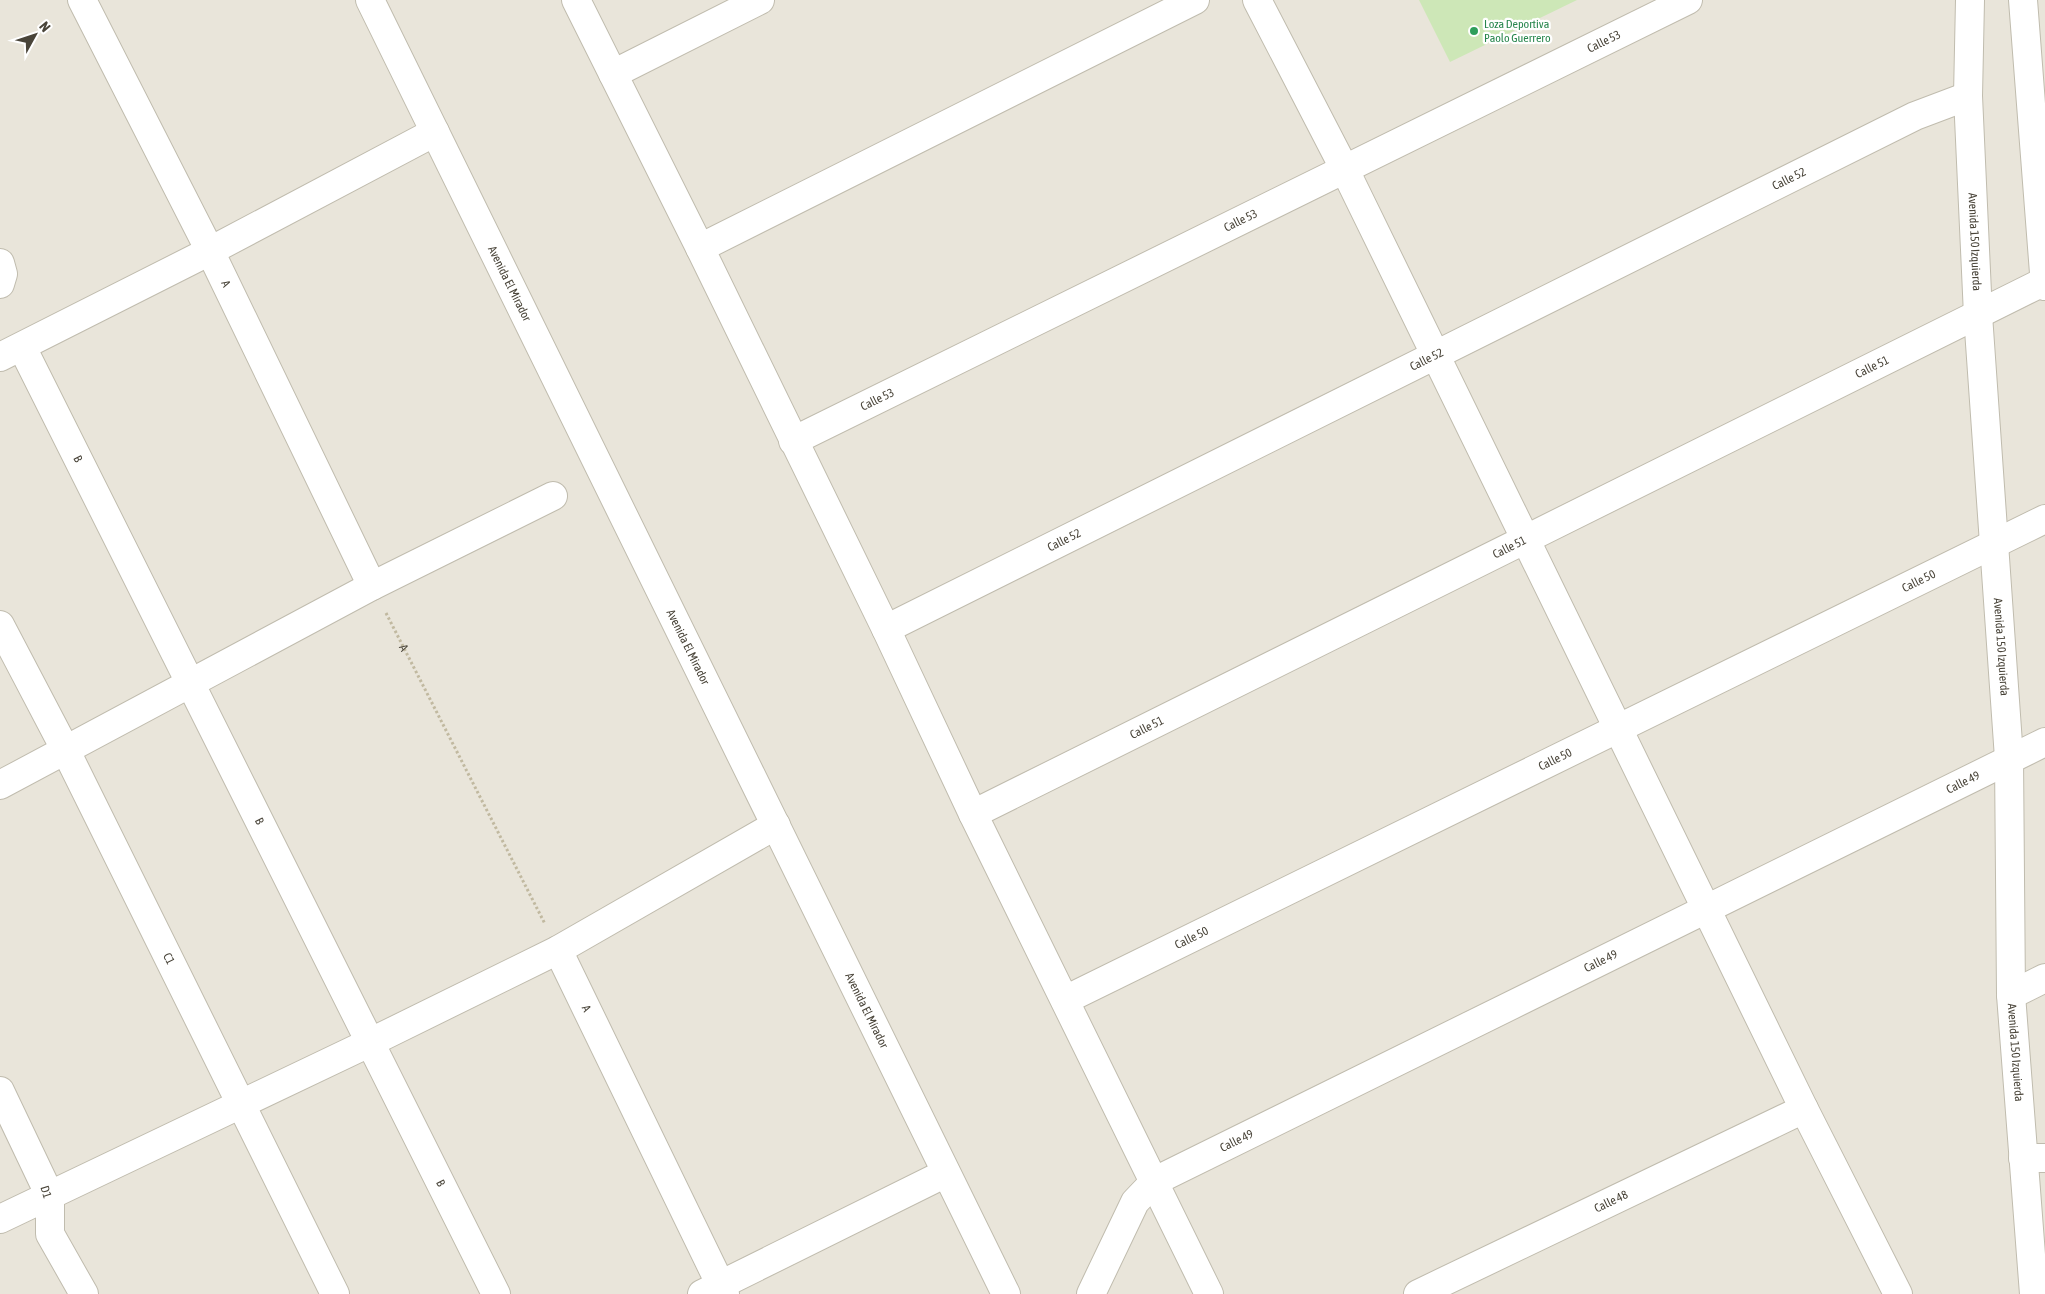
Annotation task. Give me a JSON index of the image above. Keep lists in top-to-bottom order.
{
  "streets": {
    "street": [
      "Calle 53",
      "Calle 52",
      "Avenida 150 Izquierda",
      "A",
      "Avenida El Mirador",
      "Calle 51",
      "B",
      "Calle 50",
      "Calle 49",
      "C1",
      "D1",
      "Calle 48"
    ]
  },
  "crossings": [
    ["Calle 52", "Avenida 150 Izquierda"],
    ["Avenida 150 Izquierda", "Calle 51"],
    ["Avenida 150 Izquierda", "Calle 50"],
    ["Avenida 150 Izquierda", "Calle 49"]
  ],
  "places": ["Loza Deportiva Paolo Guerrero"],
  "north": "top right"
}
